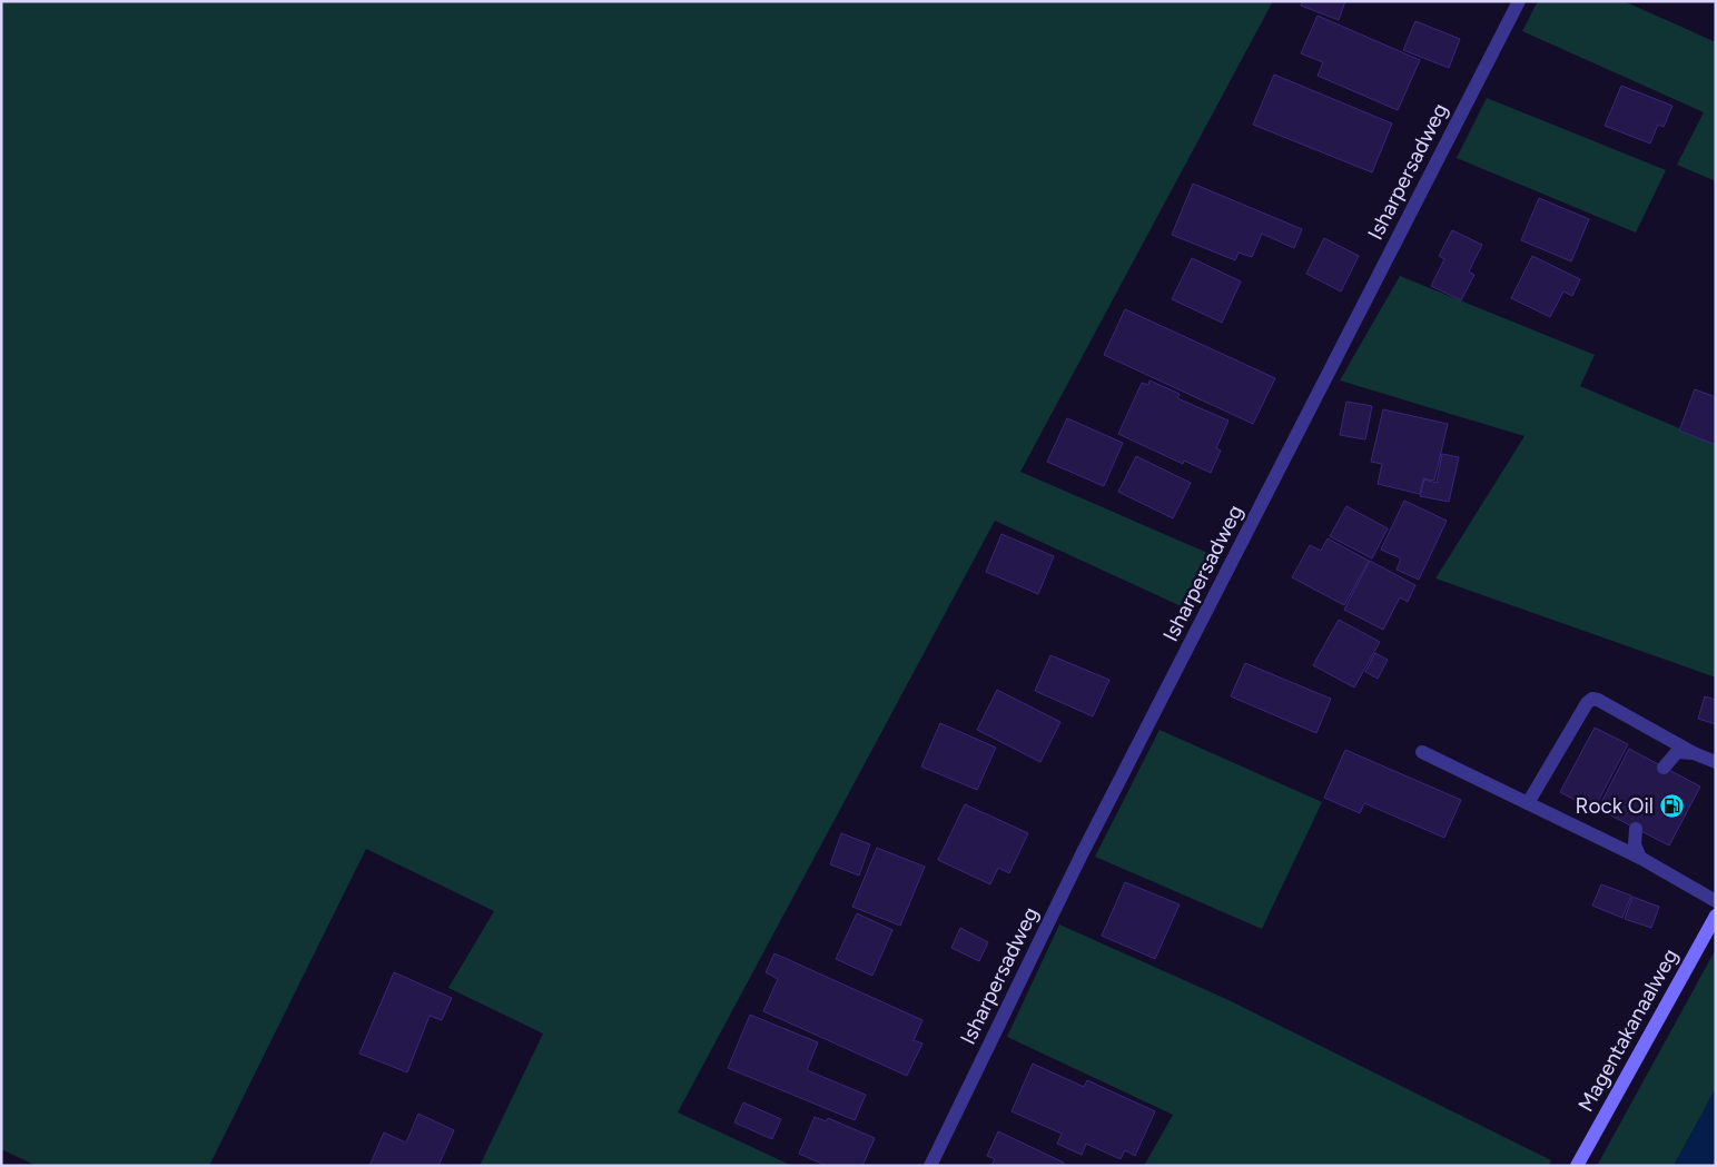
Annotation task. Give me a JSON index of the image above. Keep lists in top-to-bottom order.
{
  "streets": {
    "street": ["Isharpersadweg", "Magentakanaalweg"]
  },
  "places": {
    "fuel station": ["Rock Oil"]
  }
}
